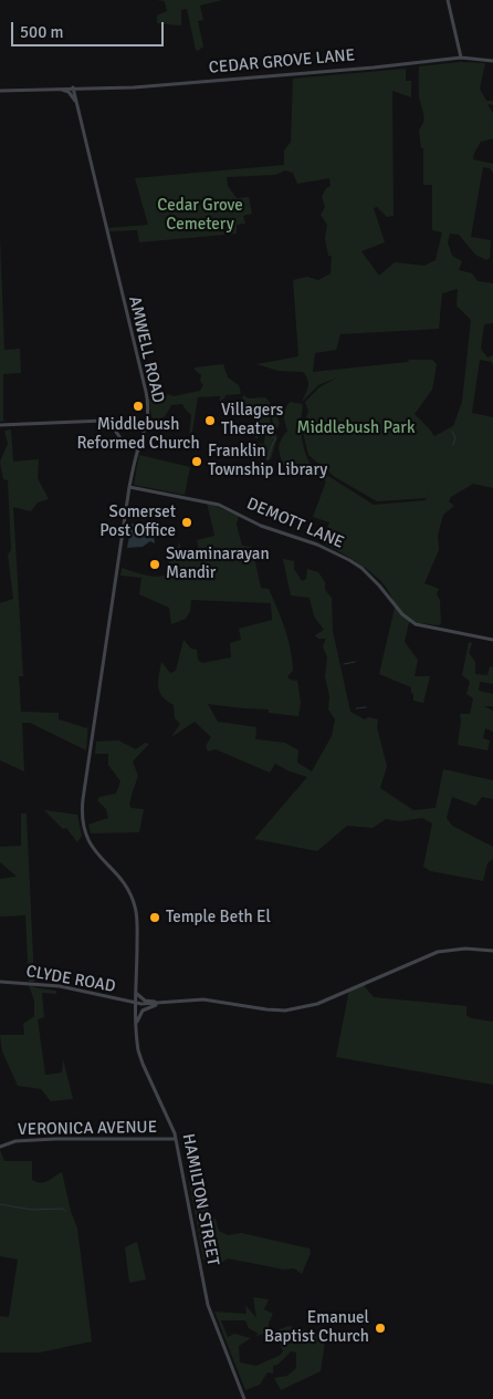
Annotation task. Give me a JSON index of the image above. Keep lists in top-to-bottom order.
{
  "streets": {
    "main road": [
      "CEDAR GROVE LANE",
      "AMWELL ROAD",
      "DEMOTT LANE",
      "CLYDE ROAD",
      "VERONICA AVENUE",
      "HAMILTON STREET"
    ]
  },
  "crossings": [
    ["CEDAR GROVE LANE", "AMWELL ROAD"],
    ["AMWELL ROAD", "DEMOTT LANE"],
    ["AMWELL ROAD", "HAMILTON STREET"],
    ["CLYDE ROAD", "HAMILTON STREET"],
    ["VERONICA AVENUE", "HAMILTON STREET"]
  ],
  "parks": ["Cedar Grove Cemetery", "Middlebush Park"],
  "places": [
    "Middlebush Reformed Church",
    "Villagers Theatre",
    "Franklin Township Library",
    "Somerset Post Office",
    "Swaminarayan Mandir",
    "Temple Beth El",
    "Emanuel Baptist Church"
  ],
  "scale_bar": "500 m"
}
